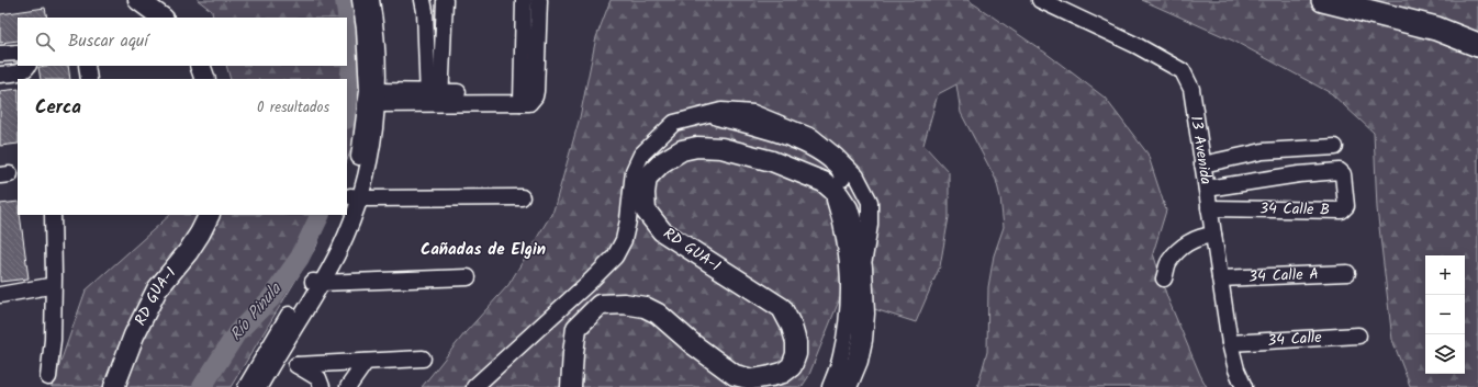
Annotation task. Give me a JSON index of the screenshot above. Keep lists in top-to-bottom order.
{
  "streets": {
    "main road": ["RD GUA-1"],
    "street": [
      "13 Avenida",
      "34 Calle B",
      "34 Calle A",
      "34 Calle"
    ]
  },
  "crossings": [
    ["13 Avenida", "34 Calle B"],
    ["13 Avenida", "34 Calle A"],
    ["13 Avenida", "34 Calle"]
  ],
  "districts": ["Cañadas de Elgin"],
  "water": ["Río Pinula"],
  "page": {
    "search": "Buscar aquí",
    "heading": ["Cerca", "0 resultados"],
    "map_buttons": ["+", "−"]
  }
}
